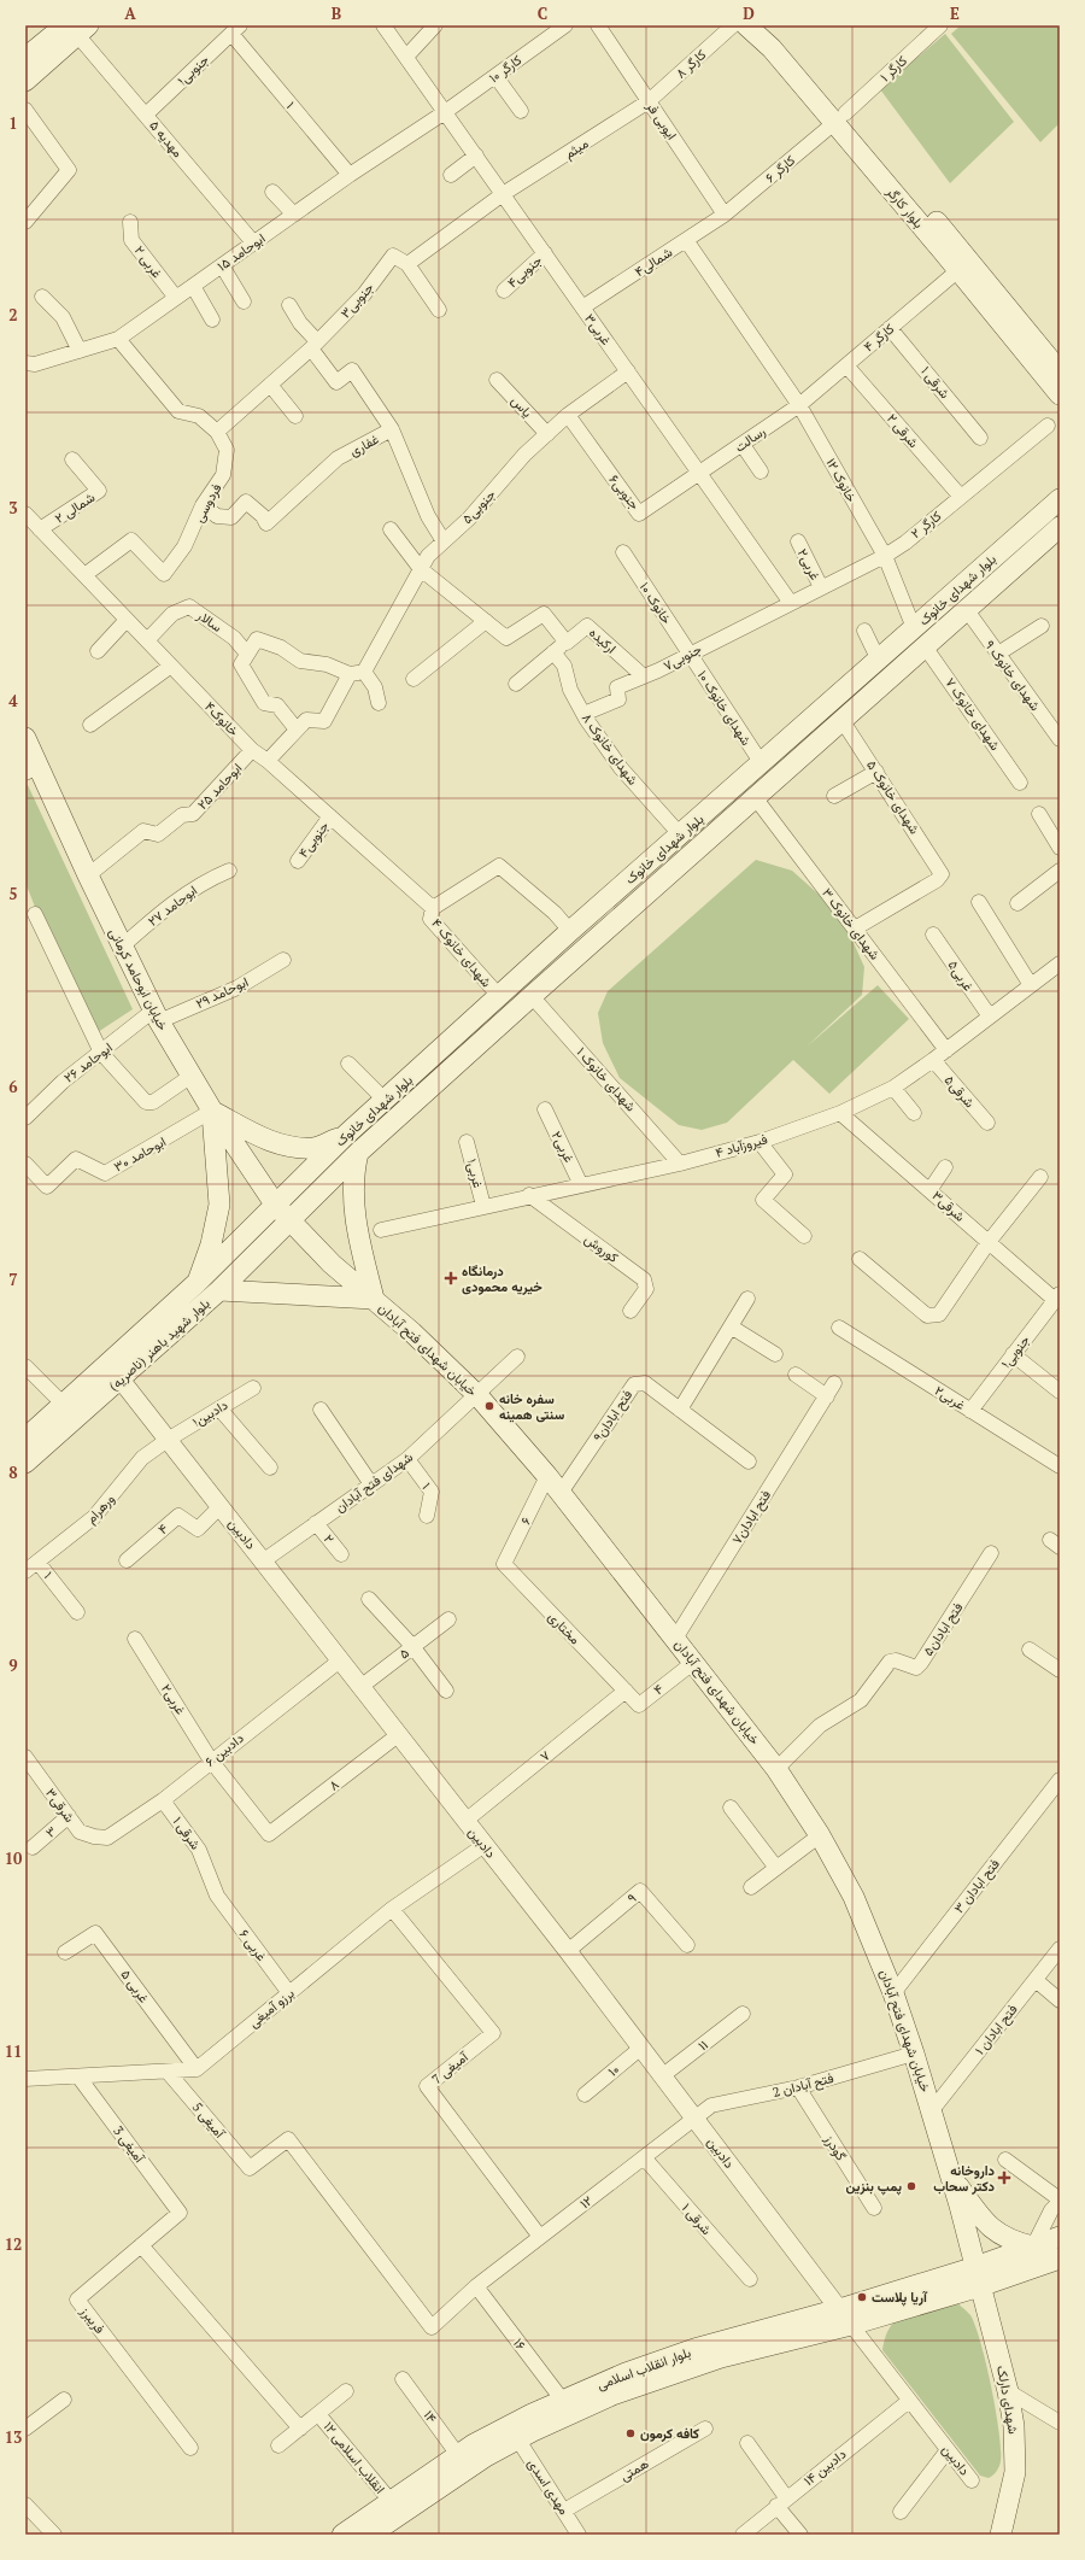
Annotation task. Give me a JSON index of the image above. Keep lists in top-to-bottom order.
{
  "streets": {
    "main road": [
      "بلوار کارگر",
      "بلوار شهدای خانوک",
      "خیابان ابوحامد کرمانی",
      "بلوار شهید باهنر (ناصریه)",
      "خیابان شهدای فتح آبادان",
      "بلوار انقلاب اسلامی",
      "شهدای دارلک"
    ],
    "street": [
      "کارگر ۸",
      "کارگر ۱۰",
      "کارگر ۱",
      "جنوبی۱",
      "۱",
      "ایوبی فر",
      "مهدیه ۵",
      "میثم",
      "کارگر ۶",
      "ابوحامد ۱۵",
      "۲ غربی",
      "شمالی۴",
      "جنوبی۴",
      "جنوبی۳",
      "غربی۳",
      "کارگر ۴",
      "شرقی ۱",
      "یاس",
      "شرقی ۲",
      "رسالت",
      "غفاری",
      "خانوک ۱۲",
      "جنوبی۶",
      "فردوسی",
      "جنوبی۵",
      "۲ شمالی",
      "کارگر ۲",
      "غربی۲",
      "خانوک ۱۰",
      "سالار",
      "ارکیده",
      "جنوبی۷",
      "شهدای خانوک ۹",
      "شهدای خانوک ۱۰",
      "شهدای خانوک ۷",
      "خانوک۴",
      "شهدای خانوک ۸",
      "ابوحامد ۲۵",
      "شهدای خانوک ۵",
      "ابوحامد ۲۷",
      "شهدای خانوک ۳",
      "شهدای خانوک ۴",
      "غربی۵",
      "ابوحامد ۲۹",
      "ابوحامد ۲۶",
      "شهدای خانوک ۱",
      "شرقی۵",
      "فیروزآباد ۴",
      "ابوحامد ۳۰",
      "غربی۱",
      "شرقی۳",
      "کوروش",
      "دادبین۱",
      "فتح ابادان۹",
      "شهدای فتح آبادان",
      "ورهرام",
      "فتح ابادان۷",
      "۶",
      "۴",
      "دادبین",
      "۲",
      "مختاری",
      "فتح ابادان۵",
      "۵",
      "دادبین ۶",
      "۷",
      "۸",
      "۳",
      "۱ شرقی",
      "فتح ابادان ۳",
      "۹",
      "۶ غربی",
      "۵ غربی",
      "برزو آمیغی",
      "فتح ابادان ۱",
      "۱۱",
      "آمیغی 7",
      "۱۰",
      "فتح آبادان 2",
      "آمیغی 5",
      "آمیغی 3",
      "گودرز",
      "۱۲",
      "فریبرز",
      "۱۶",
      "۱۴",
      "انقلاب اسلامی ۱۲",
      "دادبین ۱۴",
      "همتی",
      "مهدی اسدی"
    ]
  },
  "crossings": [
    ["کارگر ۸", "ایوبی فر"],
    ["کارگر ۸", "میثم"],
    ["کارگر ۱۰", "ابوحامد ۱۵"],
    ["کارگر ۱۰", "غربی۳"],
    ["کارگر ۱", "کارگر ۶"],
    ["کارگر ۱", "بلوار کارگر"],
    ["جنوبی۱", "۱"],
    ["جنوبی۱", "مهدیه ۵"],
    ["جنوبی۱", "غربی۲"],
    ["جنوبی۱", "شرقی۳"],
    ["۱", "ابوحامد ۱۵"],
    ["۱", "شهدای فتح آبادان"],
    ["۱", "ورهرام"],
    ["ایوبی فر", "میثم"],
    ["ایوبی فر", "کارگر ۶"],
    ["ایوبی فر", "شمالی۴"],
    ["مهدیه ۵", "ابوحامد ۱۵"],
    ["میثم", "غربی۳"],
    ["کارگر ۶", "بلوار کارگر"],
    ["کارگر ۶", "شمالی۴"],
    ["بلوار کارگر", "کارگر ۴"],
    ["ابوحامد ۱۵", "۲ غربی"],
    ["ابوحامد ۱۵", "غربی۳"],
    ["ابوحامد ۱۵", "فردوسی"],
    ["شمالی۴", "غربی۳"],
    ["شمالی۴", "خانوک ۱۲"],
    ["جنوبی۴", "غربی۳"],
    ["جنوبی۴", "خانوک۴"],
    ["جنوبی۳", "فردوسی"],
    ["غربی۳", "رسالت"],
    ["غربی۳", "جنوبی۶"],
    ["غربی۳", "جنوبی۵"],
    ["غربی۳", "کارگر ۲"],
    ["غربی۳", "جنوبی۷"],
    ["کارگر ۴", "شرقی ۱"],
    ["کارگر ۴", "شرقی ۲"],
    ["کارگر ۴", "رسالت"],
    ["کارگر ۴", "خانوک ۱۲"],
    ["یاس", "جنوبی۵"],
    ["شرقی ۲", "کارگر ۲"],
    ["رسالت", "خانوک ۱۲"],
    ["رسالت", "جنوبی۶"],
    ["غفاری", "فردوسی"],
    ["غفاری", "جنوبی۵"],
    ["خانوک ۱۲", "کارگر ۲"],
    ["خانوک ۱۲", "بلوار شهدای خانوک"],
    ["جنوبی۶", "جنوبی۵"],
    ["فردوسی", "خانوک۴"],
    ["جنوبی۵", "خانوک۴"],
    ["۲ شمالی", "خانوک۴"],
    ["کارگر ۲", "غربی۲"],
    ["کارگر ۲", "جنوبی۷"],
    ["غربی۲", "فیروزآباد ۴"],
    ["غربی۲", "دادبین ۶"],
    ["غربی۲", "۸"],
    ["بلوار شهدای خانوک", "شهدای خانوک ۹"],
    ["بلوار شهدای خانوک", "شهدای خانوک ۱۰"],
    ["بلوار شهدای خانوک", "شهدای خانوک ۷"],
    ["بلوار شهدای خانوک", "شهدای خانوک ۸"],
    ["بلوار شهدای خانوک", "شهدای خانوک ۵"],
    ["بلوار شهدای خانوک", "شهدای خانوک ۳"],
    ["بلوار شهدای خانوک", "شهدای خانوک ۴"],
    ["بلوار شهدای خانوک", "خیابان ابوحامد کرمانی"],
    ["بلوار شهدای خانوک", "شهدای خانوک ۱"],
    ["بلوار شهدای خانوک", "بلوار شهید باهنر (ناصریه)"],
    ["بلوار شهدای خانوک", "خیابان شهدای فتح آبادان"],
    ["خانوک ۱۰", "جنوبی۷"],
    ["خانوک ۱۰", "شهدای خانوک ۱۰"],
    ["سالار", "خانوک۴"],
    ["ارکیده", "جنوبی۷"],
    ["جنوبی۷", "شهدای خانوک ۱۰"],
    ["جنوبی۷", "شهدای خانوک ۸"],
    ["خانوک۴", "ابوحامد ۲۵"],
    ["خانوک۴", "شهدای خانوک ۴"],
    ["ابوحامد ۲۵", "خیابان ابوحامد کرمانی"],
    ["شهدای خانوک ۵", "شهدای خانوک ۳"],
    ["ابوحامد ۲۷", "خیابان ابوحامد کرمانی"],
    ["شهدای خانوک ۳", "فیروزآباد ۴"],
    ["غربی۵", "فیروزآباد ۴"],
    ["خیابان ابوحامد کرمانی", "ابوحامد ۲۹"],
    ["خیابان ابوحامد کرمانی", "ابوحامد ۲۶"],
    ["خیابان ابوحامد کرمانی", "ابوحامد ۳۰"],
    ["خیابان ابوحامد کرمانی", "بلوار شهید باهنر (ناصریه)"],
    ["خیابان ابوحامد کرمانی", "خیابان شهدای فتح آبادان"],
    ["ابوحامد ۲۹", "ابوحامد ۲۶"],
    ["شهدای خانوک ۱", "فیروزآباد ۴"],
    ["شرقی۵", "فیروزآباد ۴"],
    ["فیروزآباد ۴", "غربی۱"],
    ["فیروزآباد ۴", "شرقی۳"],
    ["فیروزآباد ۴", "کوروش"],
    ["شرقی۳", "دادبین ۶"],
    ["شرقی۳", "۳"],
    ["بلوار شهید باهنر (ناصریه)", "خیابان شهدای فتح آبادان"],
    ["بلوار شهید باهنر (ناصریه)", "دادبین"],
    ["خیابان شهدای فتح آبادان", "فتح ابادان۹"],
    ["خیابان شهدای فتح آبادان", "شهدای فتح آبادان"],
    ["خیابان شهدای فتح آبادان", "فتح ابادان۷"],
    ["خیابان شهدای فتح آبادان", "۶"],
    ["خیابان شهدای فتح آبادان", "۴"],
    ["خیابان شهدای فتح آبادان", "فتح ابادان۵"],
    ["خیابان شهدای فتح آبادان", "فتح ابادان ۳"],
    ["خیابان شهدای فتح آبادان", "فتح ابادان ۱"],
    ["خیابان شهدای فتح آبادان", "فتح آبادان 2"],
    ["خیابان شهدای فتح آبادان", "بلوار انقلاب اسلامی"],
    ["خیابان شهدای فتح آبادان", "شهدای دارلک"],
    ["دادبین۱", "ورهرام"],
    ["دادبین۱", "دادبین"],
    ["شهدای فتح آبادان", "دادبین"],
    ["شهدای فتح آبادان", "۲"],
    ["ورهرام", "دادبین"],
    ["۶", "مختاری"],
    ["۴", "دادبین"],
    ["۴", "مختاری"],
    ["۴", "۷"],
    ["دادبین", "۵"],
    ["دادبین", "دادبین ۶"],
    ["دادبین", "۷"],
    ["دادبین", "۸"],
    ["دادبین", "۹"],
    ["دادبین", "برزو آمیغی"],
    ["دادبین", "۱۱"],
    ["دادبین", "۱۰"],
    ["دادبین", "فتح آبادان 2"],
    ["دادبین", "۱۲"],
    ["دادبین", "بلوار انقلاب اسلامی"],
    ["دادبین", "دادبین ۱۴"],
    ["مختاری", "۷"],
    ["دادبین ۶", "۱ شرقی"],
    ["۱ شرقی", "۶ غربی"],
    ["۱ شرقی", "۱۲"],
    ["۶ غربی", "برزو آمیغی"],
    ["۵ غربی", "برزو آمیغی"],
    ["برزو آمیغی", "آمیغی 7"],
    ["آمیغی 7", "۱۲"],
    ["فتح آبادان 2", "گودرز"],
    ["فتح آبادان 2", "۱۲"],
    ["آمیغی 5", "۱۲"],
    ["آمیغی 3", "فریبرز"],
    ["۱۲", "۱۶"],
    ["۱۶", "بلوار انقلاب اسلامی"],
    ["بلوار انقلاب اسلامی", "شهدای دارلک"],
    ["بلوار انقلاب اسلامی", "۱۴"],
    ["بلوار انقلاب اسلامی", "انقلاب اسلامی ۱۲"],
    ["بلوار انقلاب اسلامی", "مهدی اسدی"],
    ["همتی", "مهدی اسدی"]
  ],
  "places": {
    "health": ["درمانگاه خیریه محمودی", "داروخانه دکتر سحاب"],
    "other": [
      "سفره خانه سنتی همینه",
      "پمپ بنزین",
      "آریا پلاست",
      "کافه کرمون"
    ]
  },
  "grid": {
    "columns": [
      "A",
      "B",
      "C",
      "D",
      "E"
    ],
    "rows": [
      "1",
      "2",
      "3",
      "4",
      "5",
      "6",
      "7",
      "8",
      "9",
      "10",
      "11",
      "12",
      "13"
    ]
  }
}
